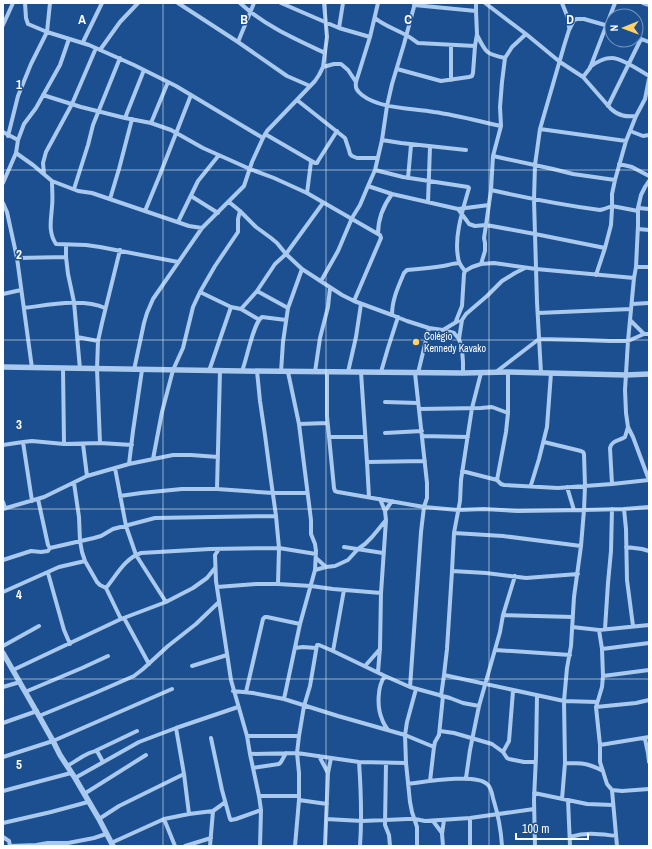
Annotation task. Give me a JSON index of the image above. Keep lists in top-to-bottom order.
{
  "places": ["Colégio Kennedy Kavako"],
  "scale_bar": "100 m",
  "north": "left",
  "grid": {
    "columns": [
      "A",
      "B",
      "C",
      "D"
    ],
    "rows": [
      "1",
      "2",
      "3",
      "4",
      "5"
    ]
  }
}
